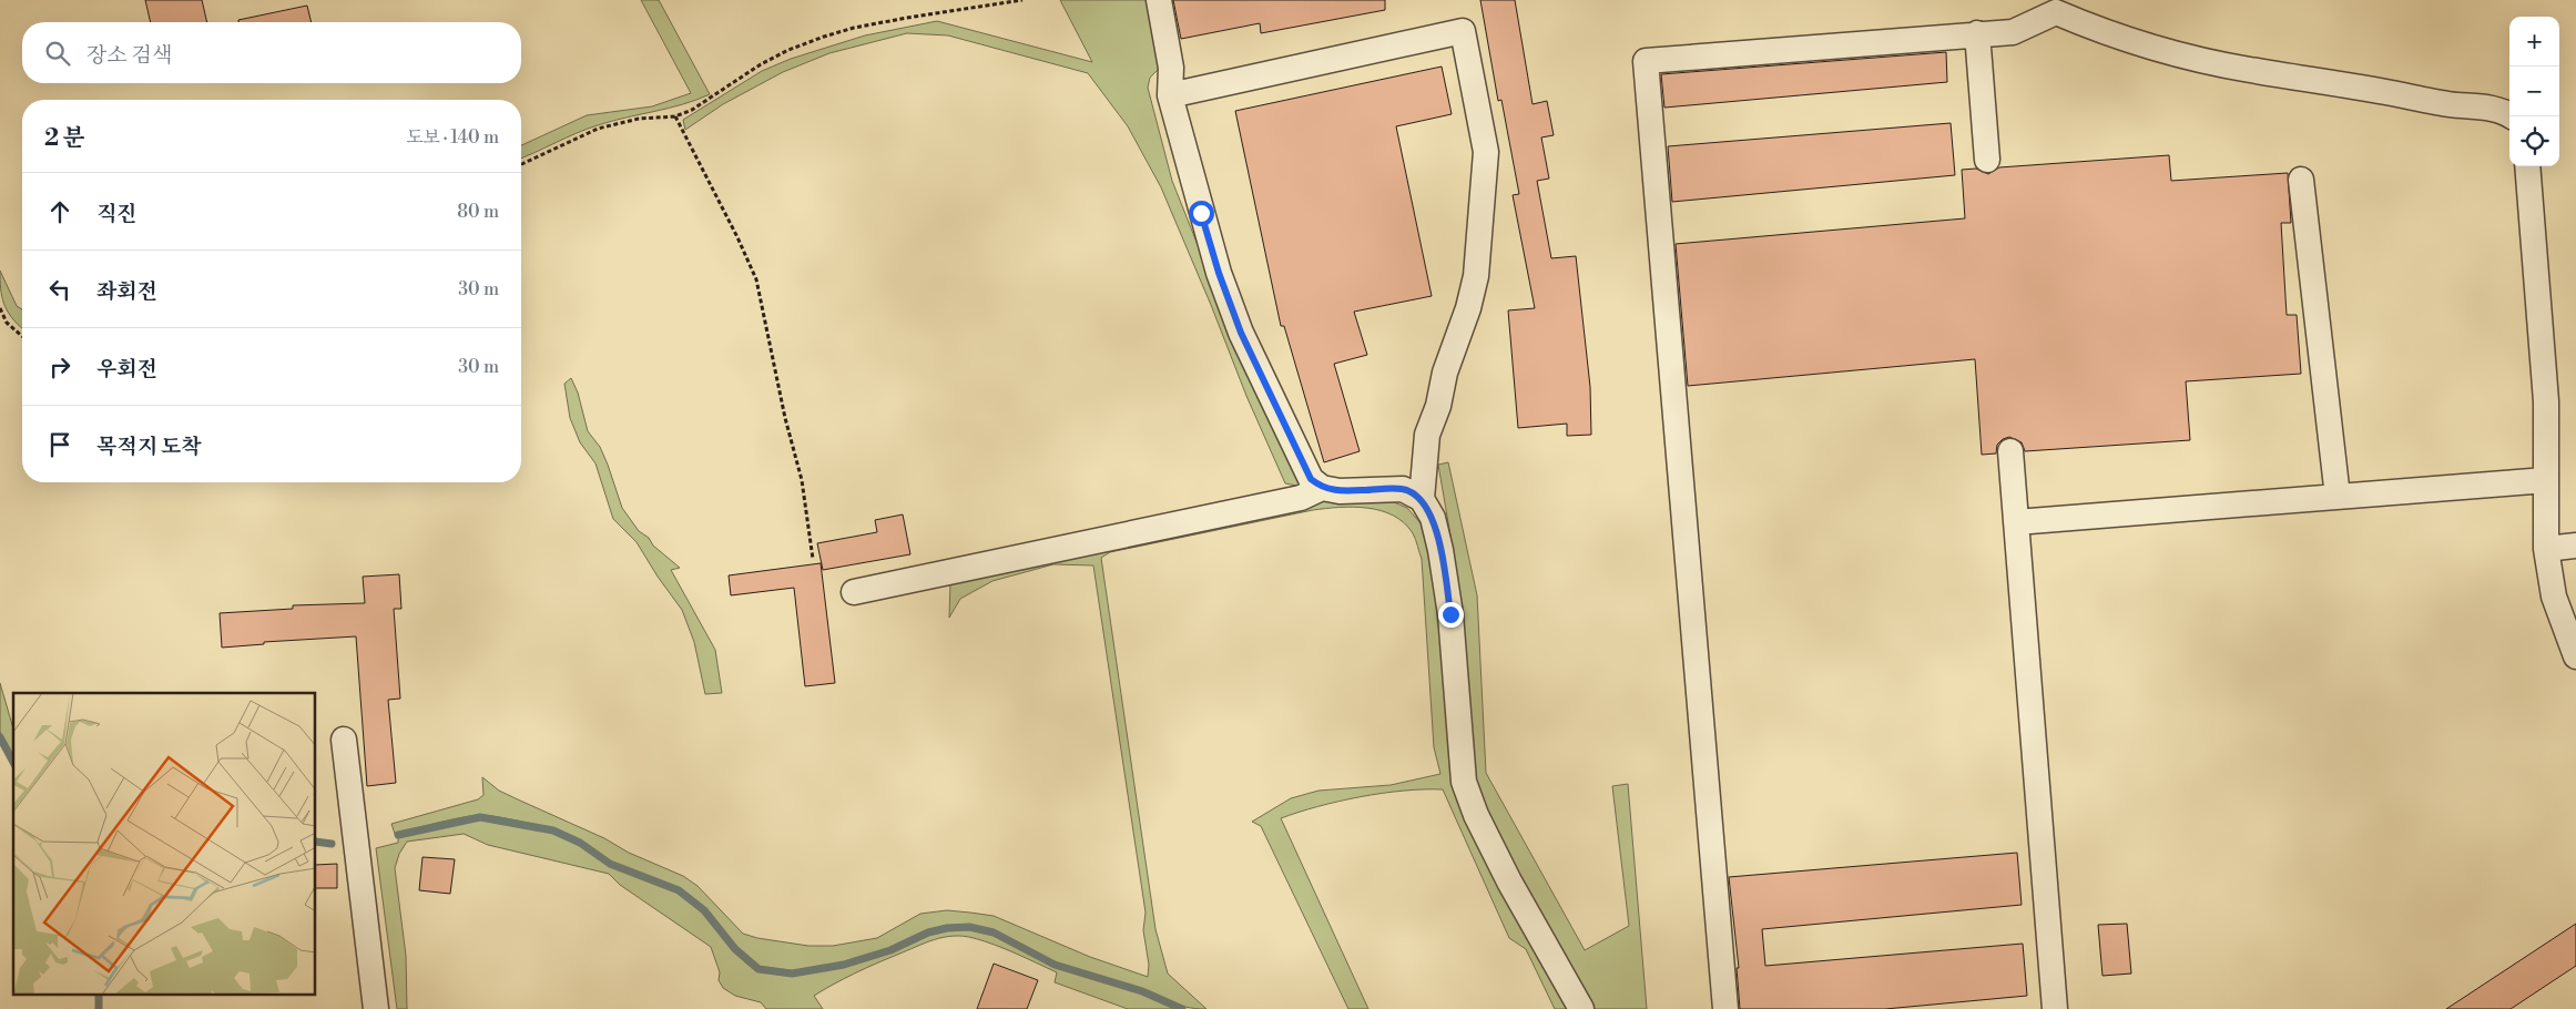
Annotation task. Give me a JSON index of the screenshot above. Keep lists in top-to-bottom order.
{
  "page": {
    "map_buttons": ["+", "−"],
    "search": "장소 검색",
    "heading": ["2 분", "도보 · 140 m"],
    "list": [
      ["직진", "80 m"],
      ["좌회전", "30 m"],
      ["우회전", "30 m"],
      "목적지 도착"
    ]
  }
}
